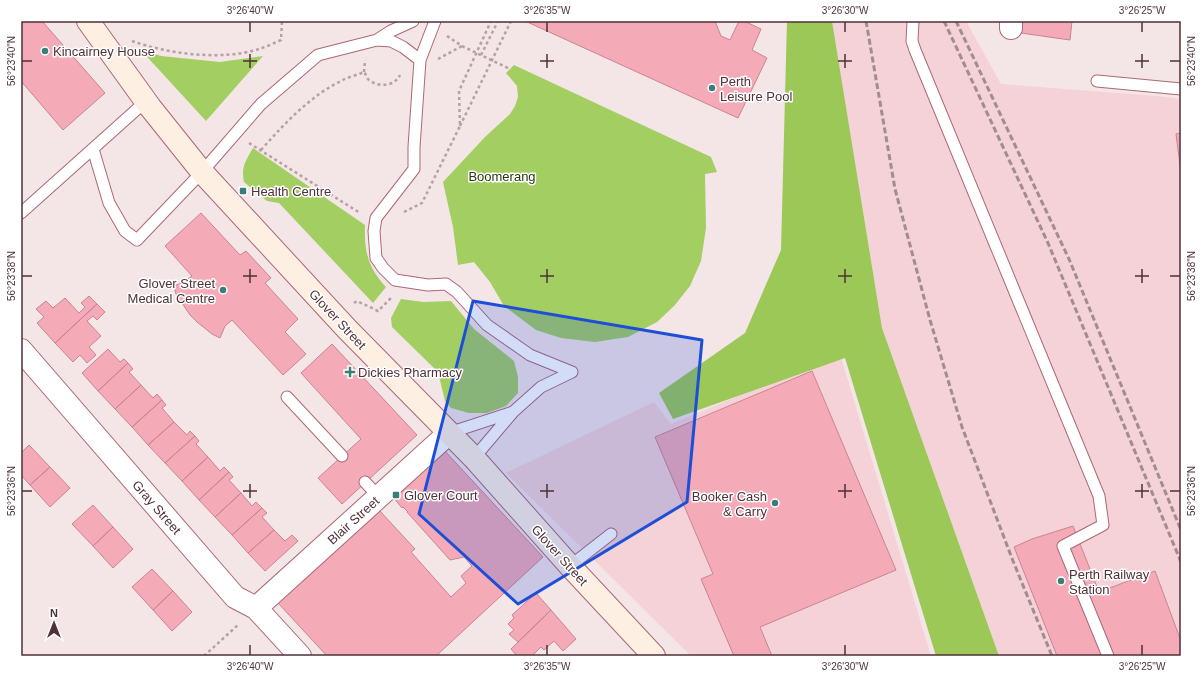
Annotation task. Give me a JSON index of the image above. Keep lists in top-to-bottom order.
{
  "streets": {
    "street": ["Glover Street", "Gray Street", "Blair Street"]
  },
  "crossings": [
    ["Glover Street", "Blair Street"],
    ["Gray Street", "Blair Street"]
  ],
  "parks": ["Boomerang"],
  "places": {
    "other": [
      "Kincairney House",
      "Perth Leisure Pool",
      "Glover Street Medical Centre",
      "Booker Cash & Carry",
      "Perth Railway Station"
    ],
    "transit": ["Health Centre", "Glover Court"],
    "health": ["Dickies Pharmacy"]
  },
  "north": "top",
  "coordinates": [
    "3°26'40\"W",
    "3°26'35\"W",
    "3°26'30\"W",
    "3°26'25\"W",
    "56°23'40\"N",
    "56°23'38\"N",
    "56°23'36\"N"
  ]
}
